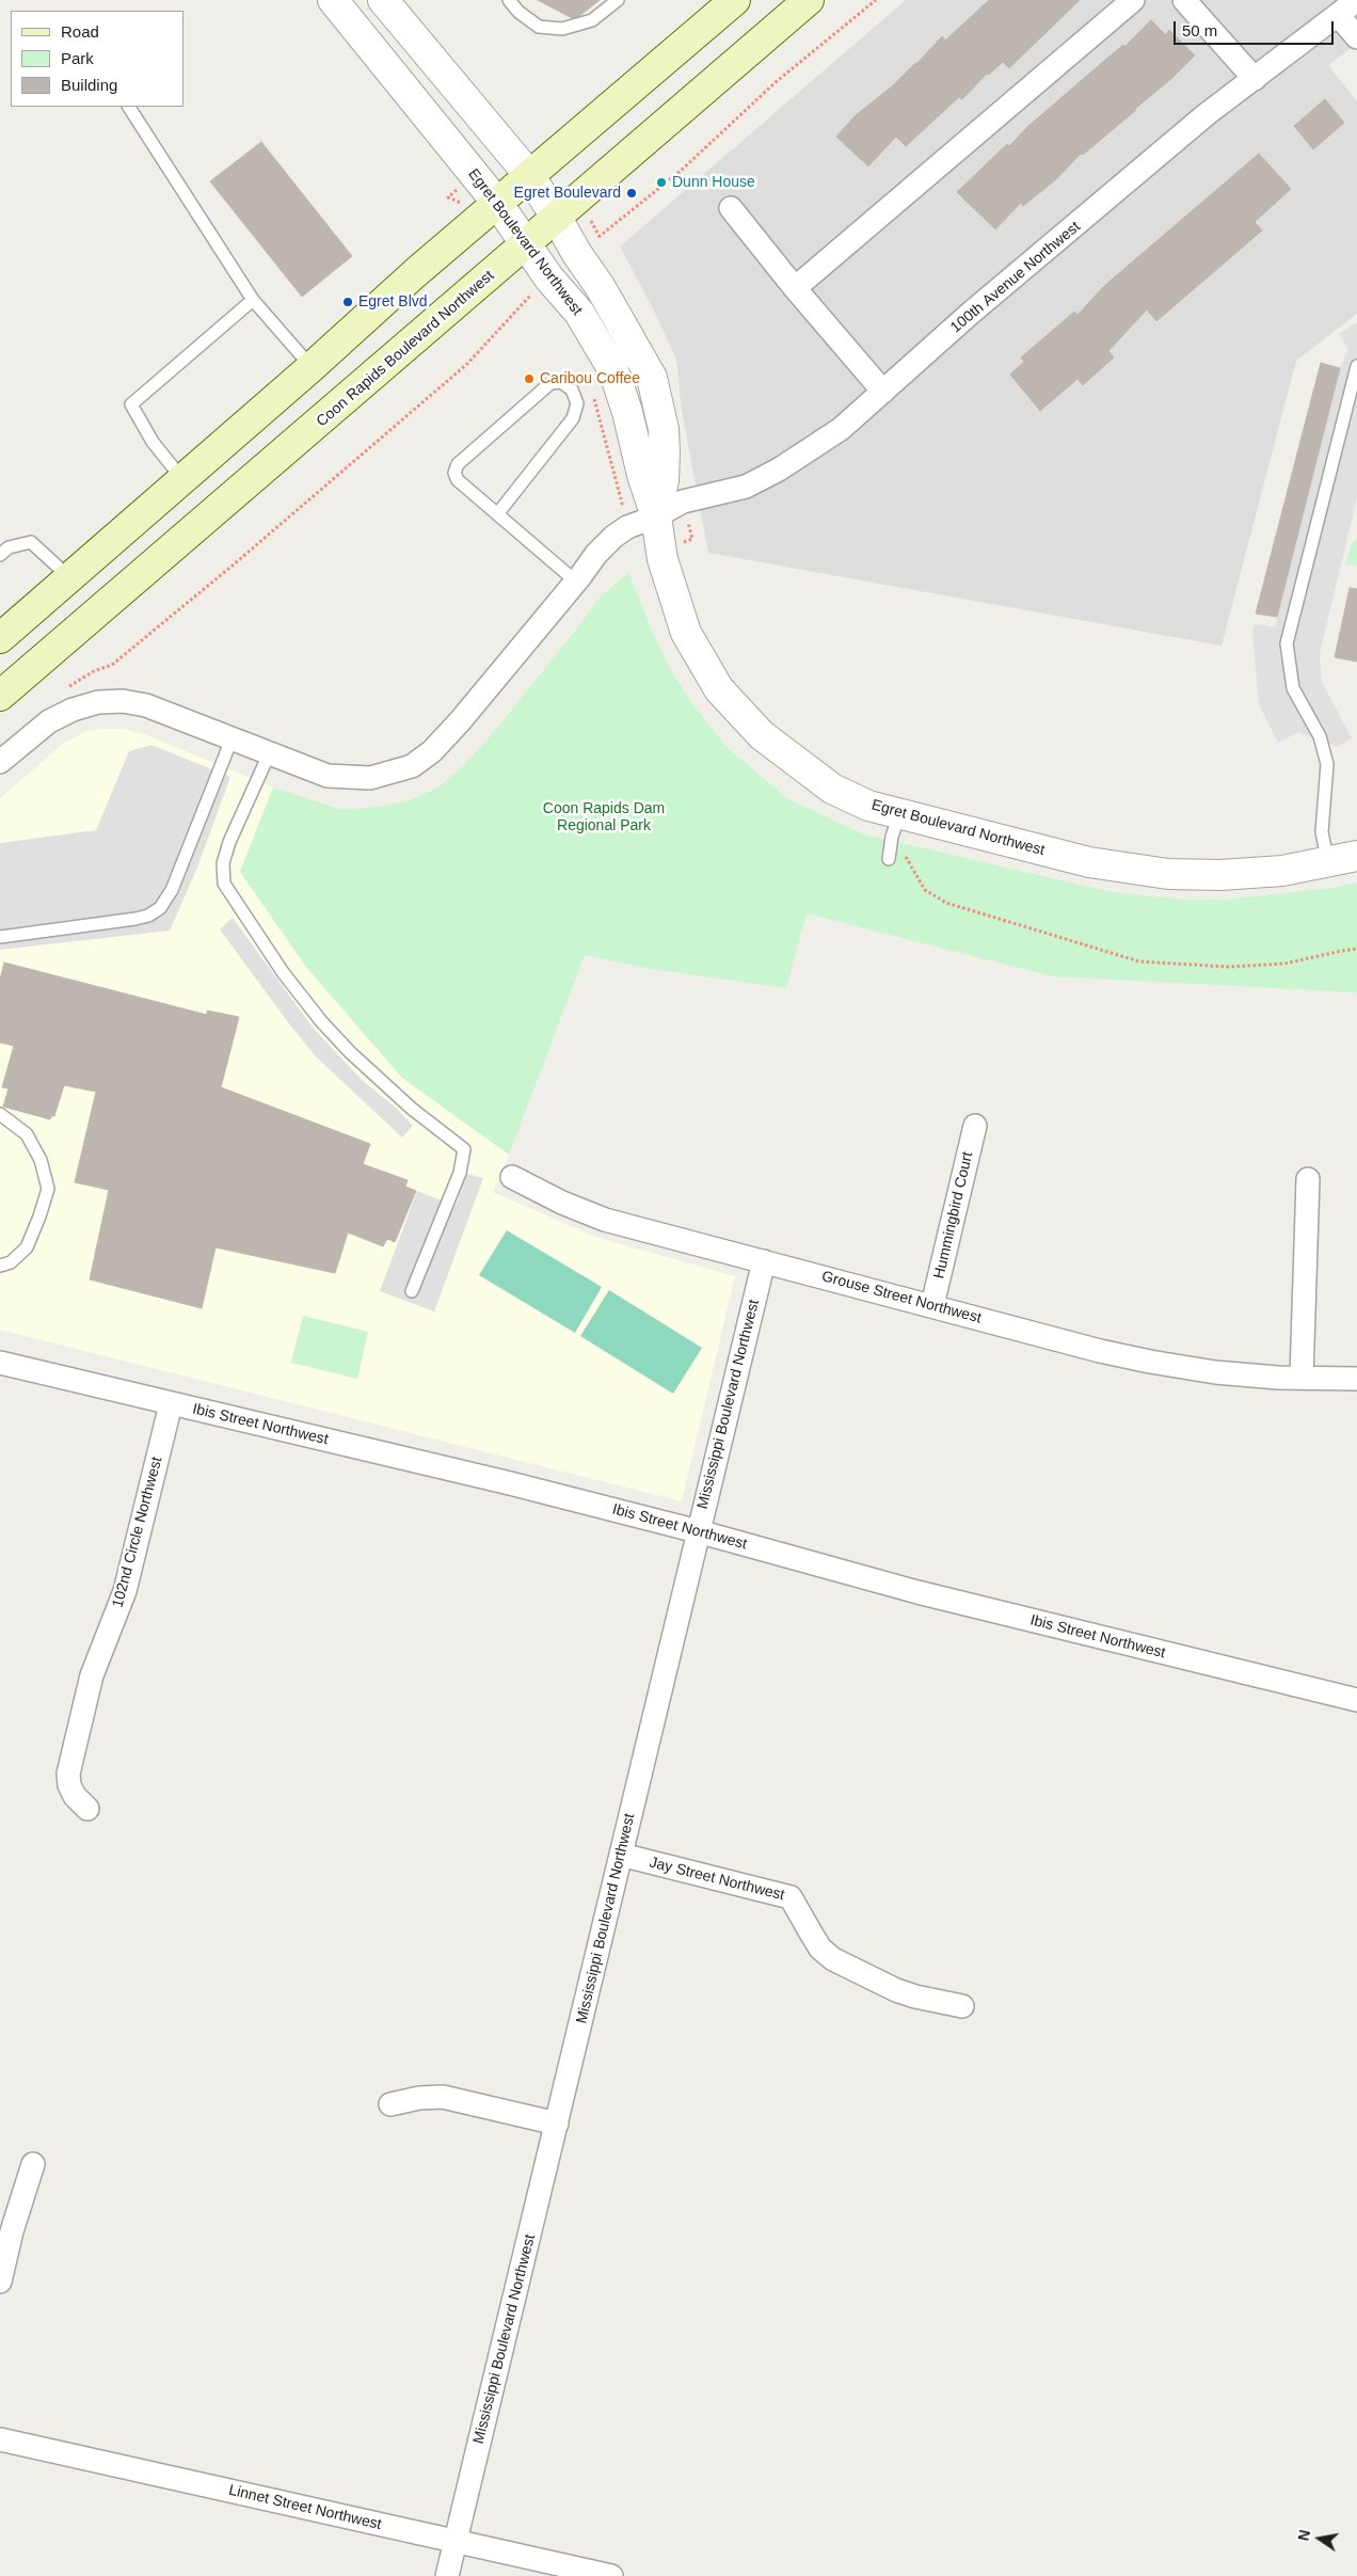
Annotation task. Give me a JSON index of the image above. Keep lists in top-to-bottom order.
{
  "streets": {
    "main road": ["Coon Rapids Boulevard Northwest"],
    "street": [
      "Egret Boulevard Northwest",
      "100th Avenue Northwest",
      "Hummingbird Court",
      "Grouse Street Northwest",
      "Mississippi Boulevard Northwest",
      "Ibis Street Northwest",
      "102nd Circle Northwest",
      "Jay Street Northwest",
      "Linnet Street Northwest"
    ]
  },
  "crossings": [
    ["Egret Boulevard Northwest", "100th Avenue Northwest"],
    ["Egret Boulevard Northwest", "Coon Rapids Boulevard Northwest"],
    ["Hummingbird Court", "Grouse Street Northwest"],
    ["Grouse Street Northwest", "Mississippi Boulevard Northwest"],
    ["Mississippi Boulevard Northwest", "Ibis Street Northwest"],
    ["Mississippi Boulevard Northwest", "Jay Street Northwest"],
    ["Mississippi Boulevard Northwest", "Linnet Street Northwest"],
    ["Ibis Street Northwest", "102nd Circle Northwest"]
  ],
  "parks": ["Coon Rapids Dam Regional Park"],
  "places": [
    "Dunn House",
    "Egret Boulevard",
    "Egret Blvd",
    "Caribou Coffee"
  ],
  "legend": ["Road", "Park", "Building"],
  "scale_bar": "50 m",
  "north": "left"
}
